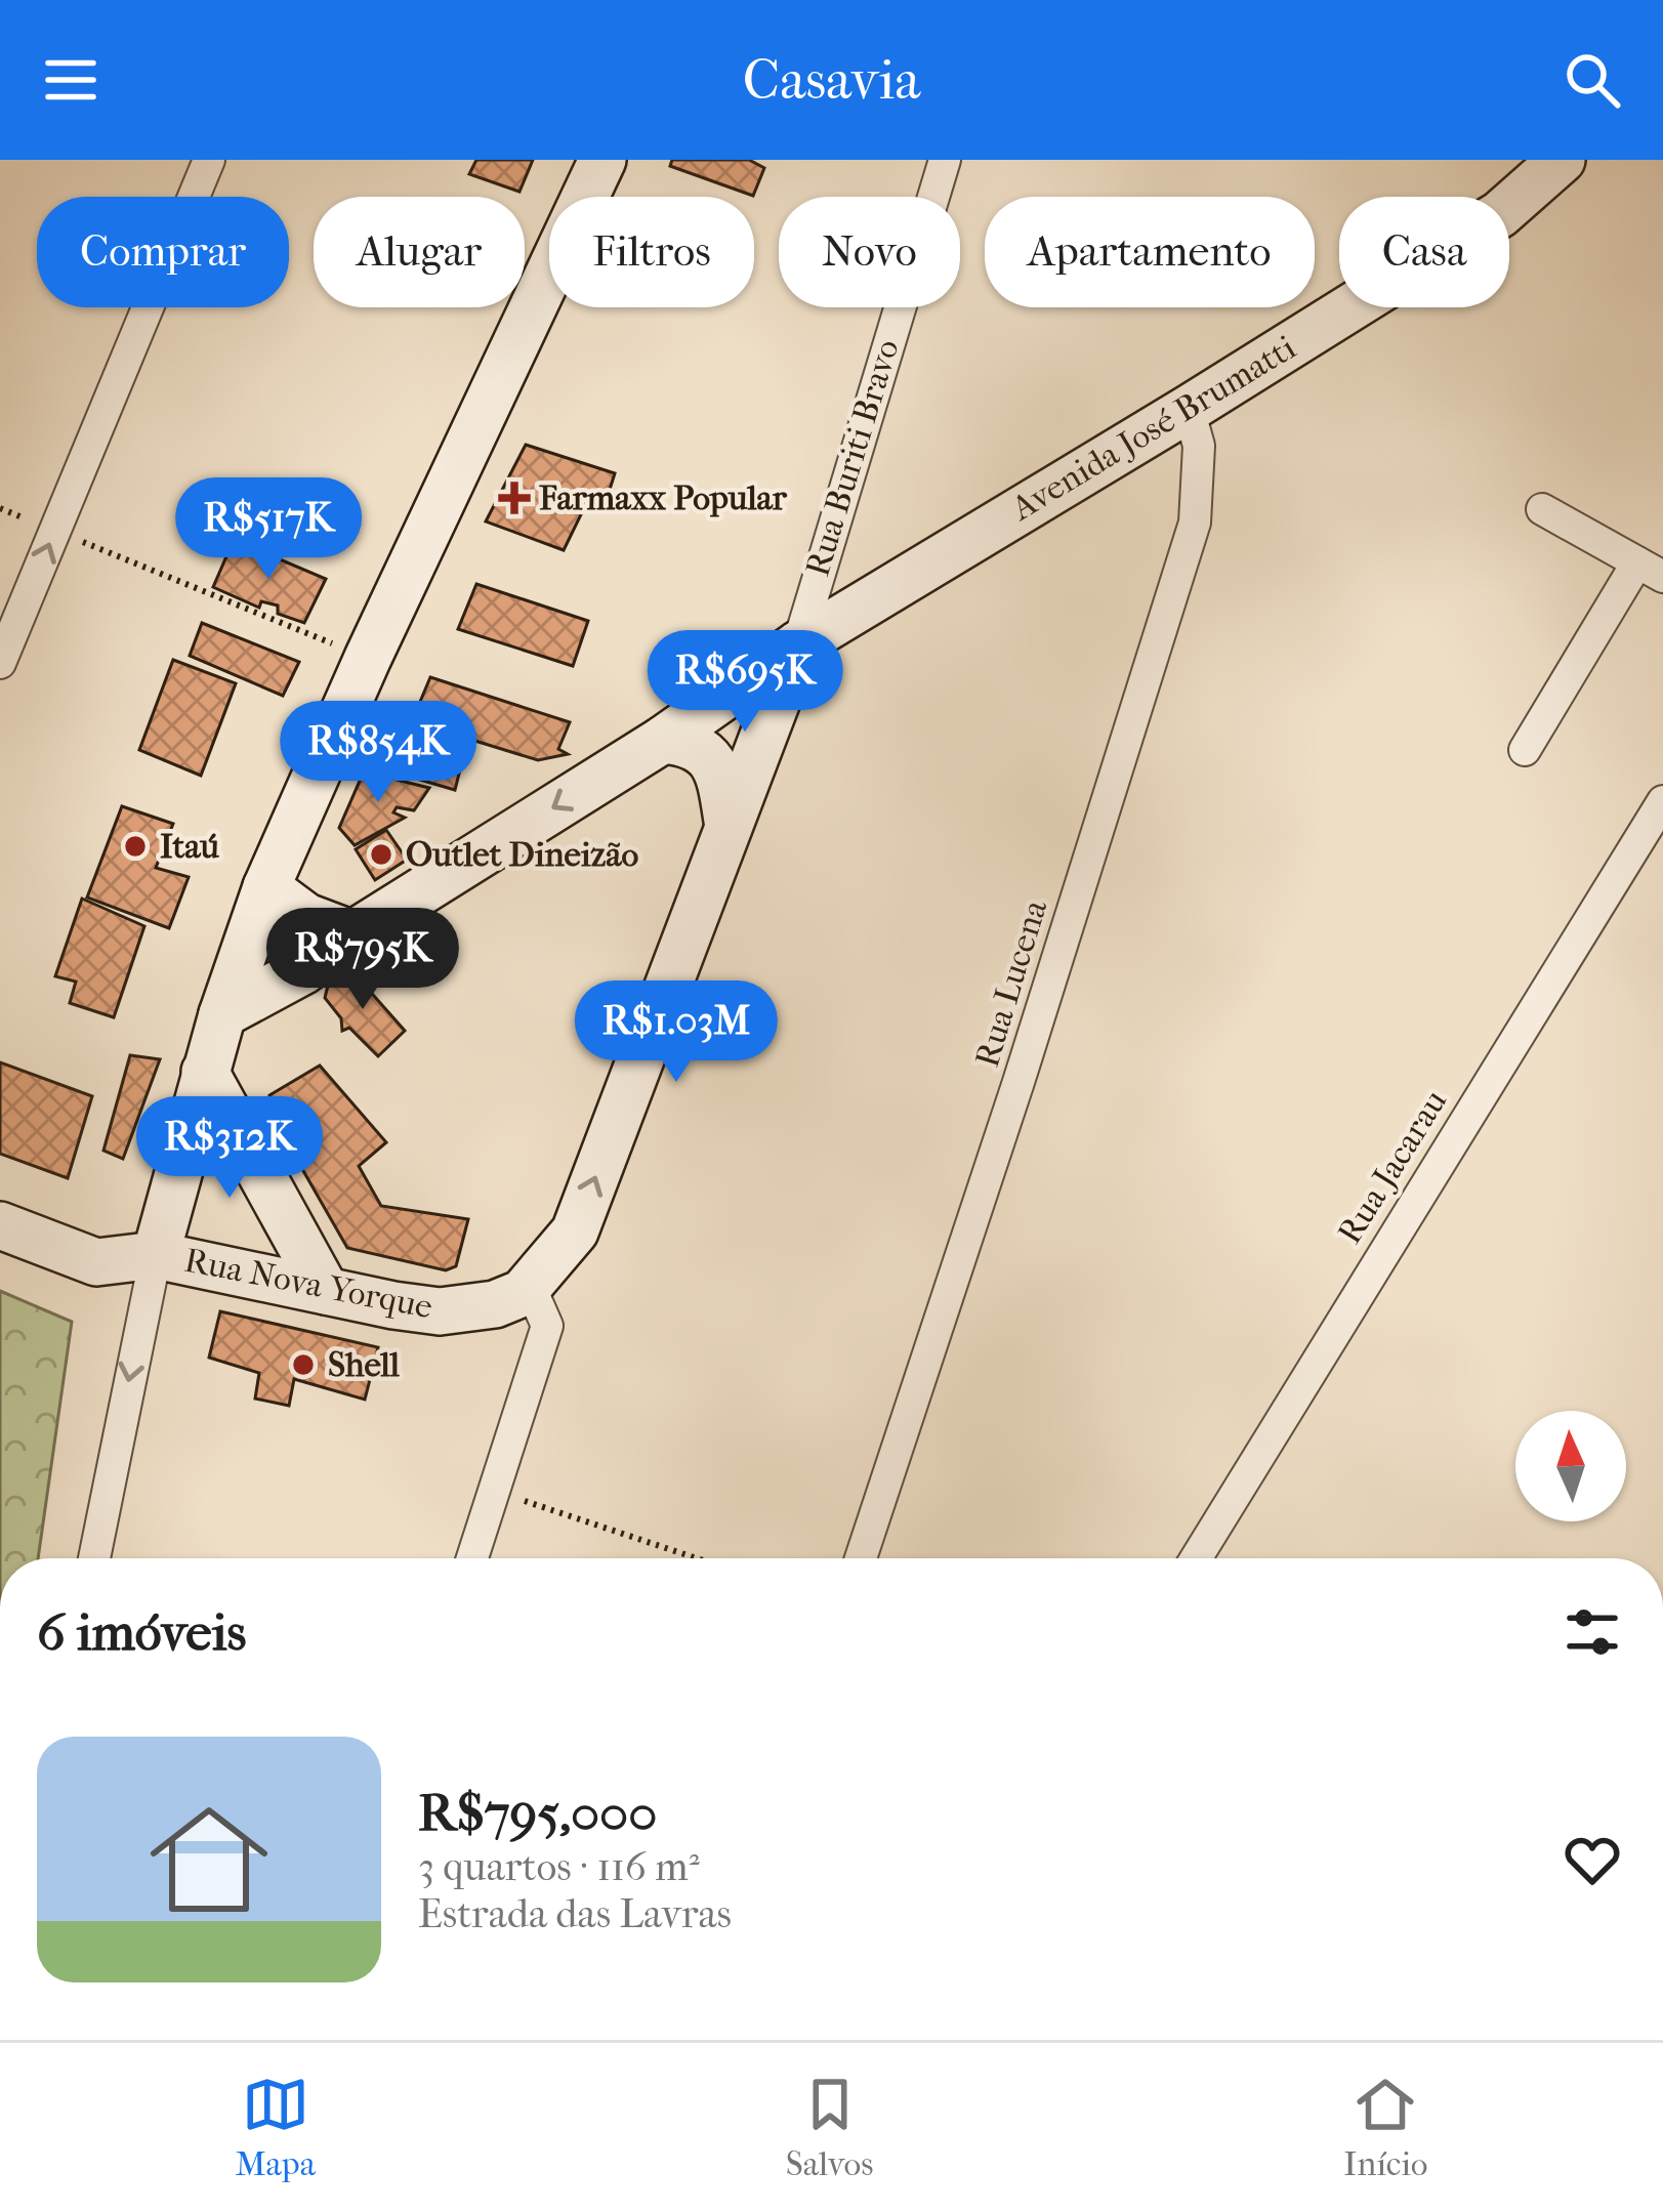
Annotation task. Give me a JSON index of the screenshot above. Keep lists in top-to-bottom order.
{
  "streets": {
    "main road": ["Avenida José Brumatti", "Rua Buriti Bravo", "Rua Nova Yorque"],
    "street": ["Rua Lucena", "Rua Jacarau"]
  },
  "crossings": [
    ["Avenida José Brumatti", "Rua Buriti Bravo"],
    ["Avenida José Brumatti", "Rua Lucena"],
    ["Rua Buriti Bravo", "Rua Nova Yorque"]
  ],
  "one_way": ["Rua Buriti Bravo"],
  "places": {
    "health": ["Farmaxx Popular"],
    "other": ["Itaú", "Outlet Dineizão", "Shell"]
  },
  "north": "top",
  "page": {
    "header": "Casavia",
    "chip": [
      "Comprar",
      "Alugar",
      "Filtros",
      "Novo",
      "Apartamento",
      "Casa"
    ],
    "price": [
      "R$517K",
      "R$695K",
      "R$854K",
      "R$795K",
      "R$1.03M",
      "R$312K"
    ],
    "heading": "6 imóveis",
    "list": [
      {
        "name": "R$795,000",
        "note": "3 quartos · 116 m² · Estrada das Lavras"
      }
    ],
    "tabs": ["Mapa", "Salvos", "Início"]
  }
}
